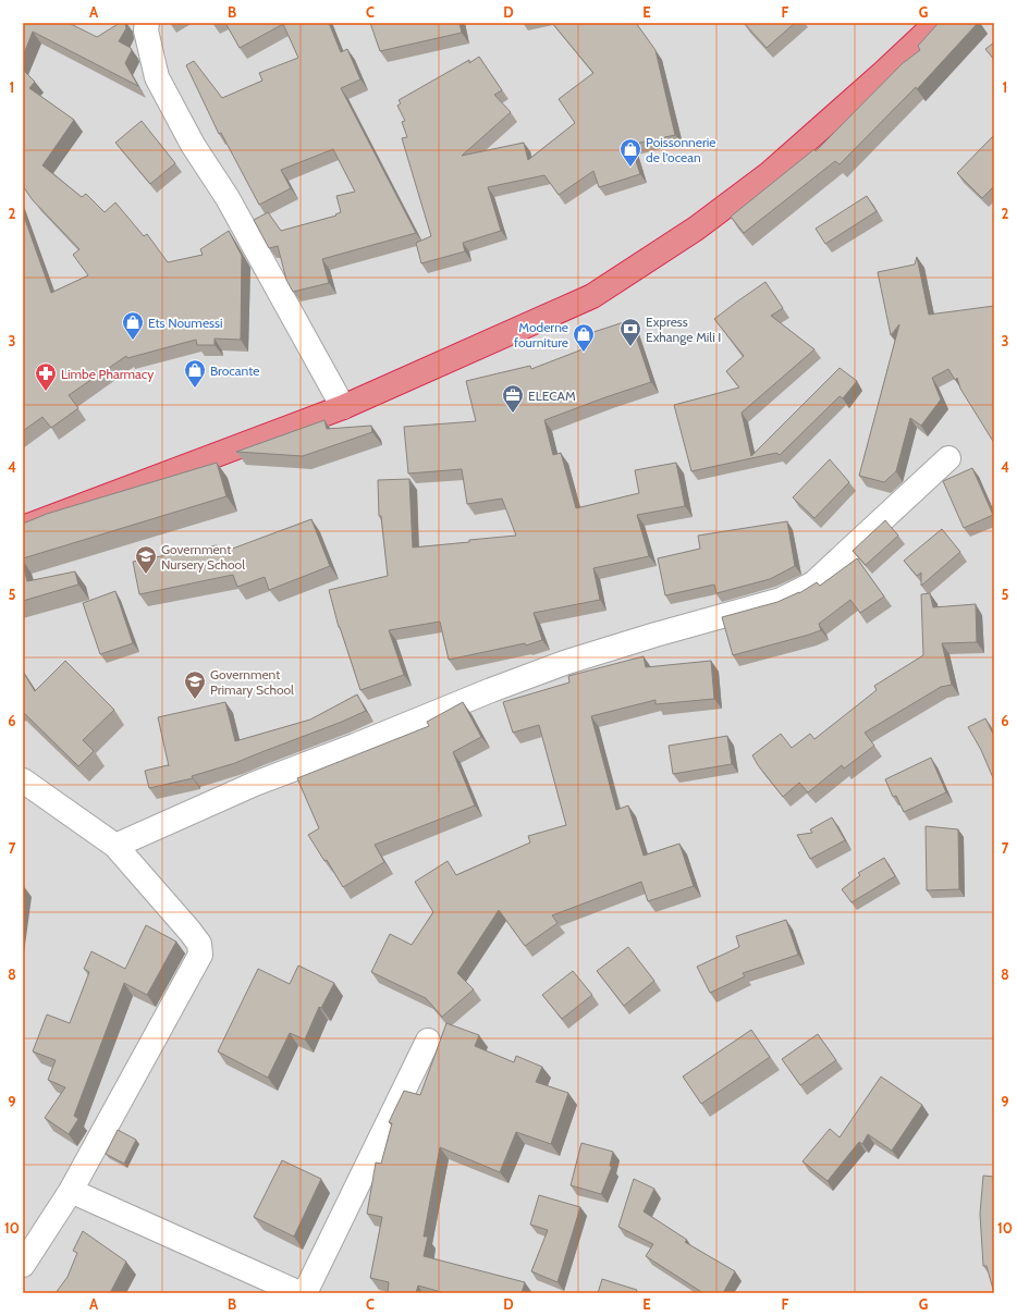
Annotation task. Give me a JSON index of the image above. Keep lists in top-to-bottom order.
{
  "places": {
    "shop": [
      "Poissonnerie de l'ocean",
      "Ets Noumessi",
      "Moderne fourniture",
      "Brocante"
    ],
    "bank": ["Express Exhange Mili I"],
    "pharmacy": ["Limbe Pharmacy"],
    "office": ["ELECAM"],
    "school or university": ["Government Nursery School", "Government Primary School"]
  },
  "grid": {
    "columns": [
      "A",
      "B",
      "C",
      "D",
      "E",
      "F",
      "G"
    ],
    "rows": [
      "1",
      "2",
      "3",
      "4",
      "5",
      "6",
      "7",
      "8",
      "9",
      "10"
    ]
  }
}
